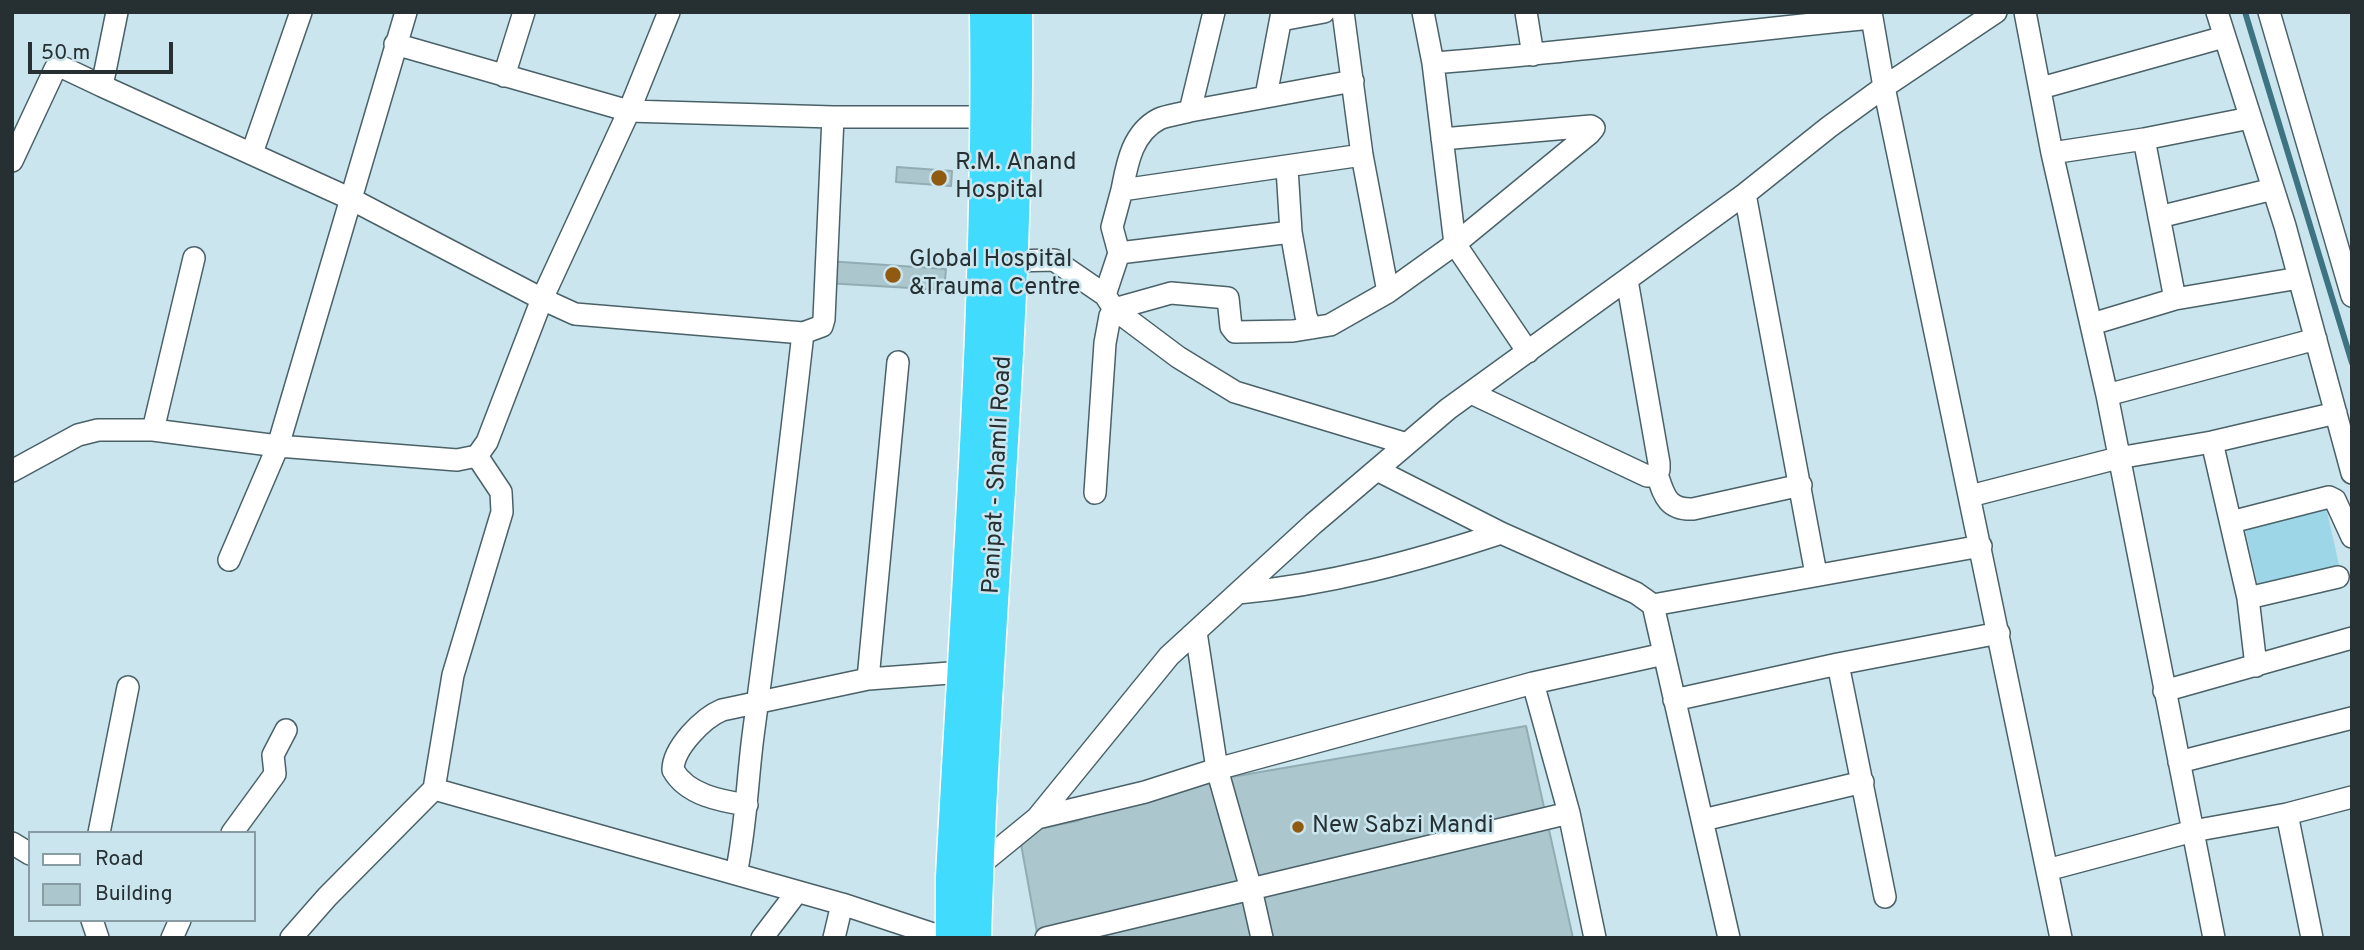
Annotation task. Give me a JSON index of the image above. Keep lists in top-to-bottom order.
{
  "streets": {
    "highway": ["Panipat - Shamli Road"]
  },
  "places": ["R.M. Anand Hospital", "Global Hospital &Trauma Centre", "New Sabzi Mandi"],
  "legend": ["Road", "Building"],
  "scale_bar": "50 m"
}
